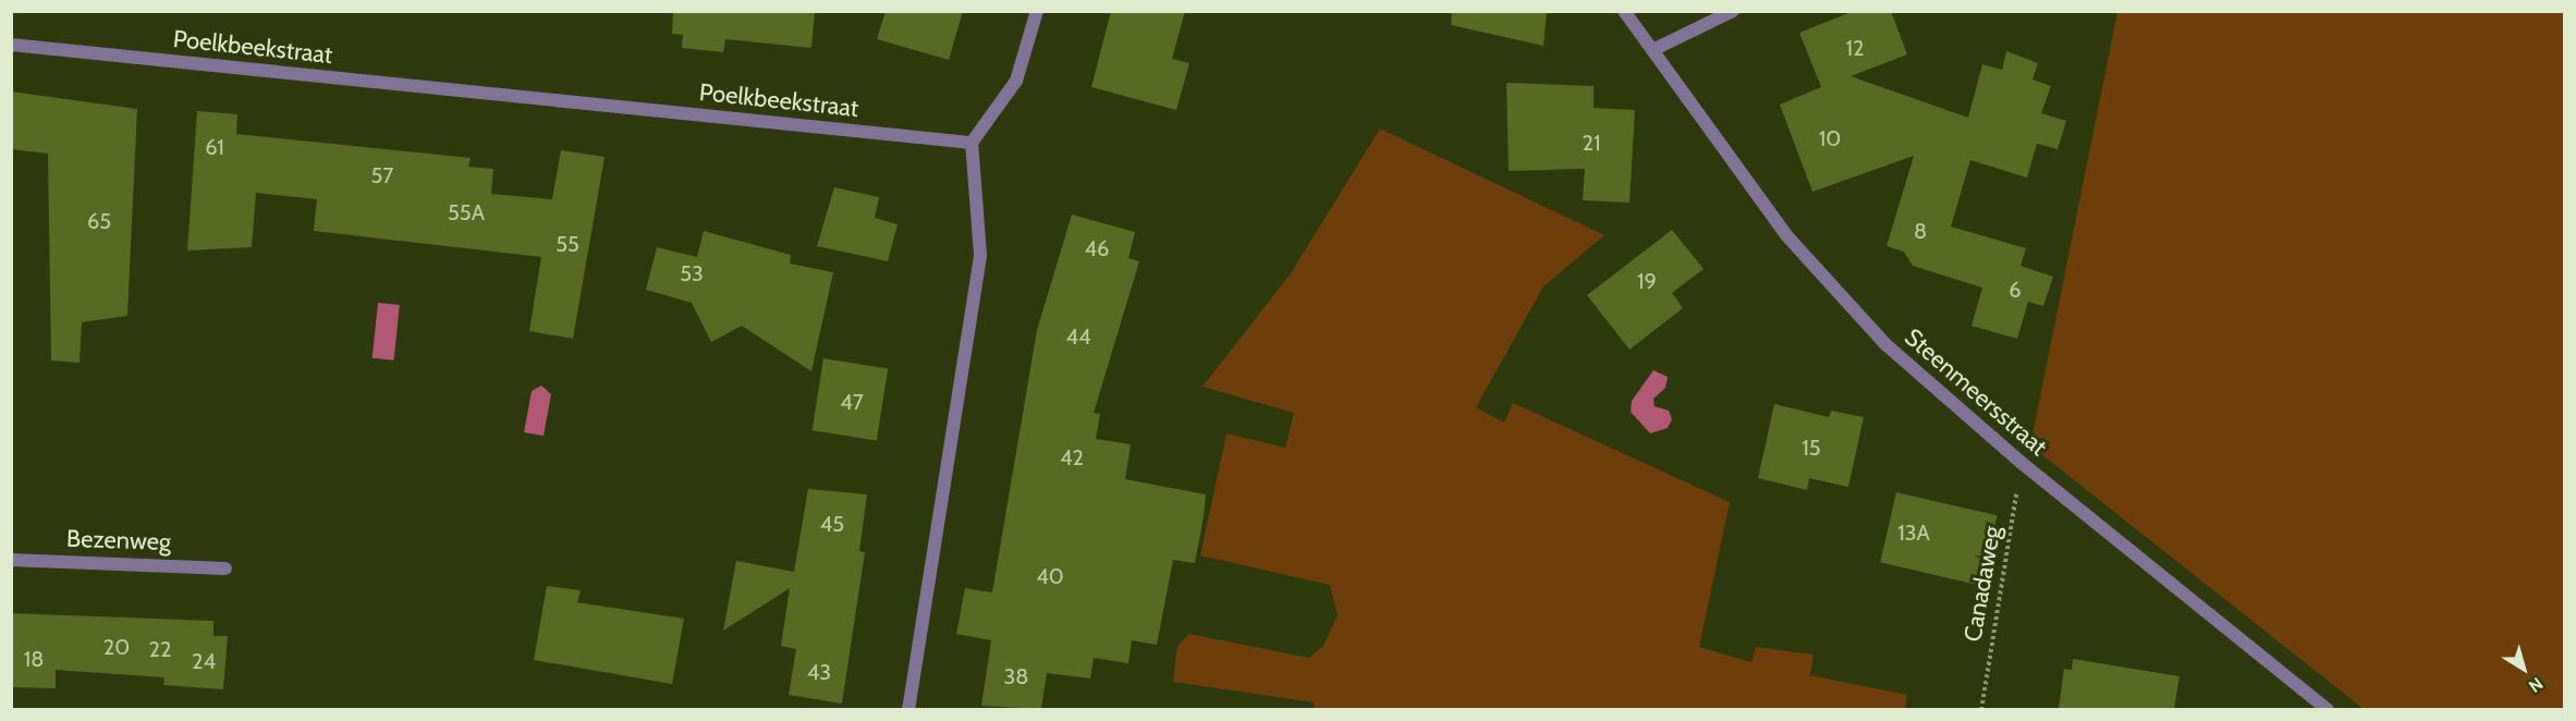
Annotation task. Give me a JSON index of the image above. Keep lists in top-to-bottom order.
{
  "streets": {
    "street": ["Poelkbeekstraat", "Steenmeersstraat", "Bezenweg"],
    "path": ["Canadaweg"]
  },
  "crossings": [
    ["Steenmeersstraat", "Canadaweg"]
  ],
  "house_numbers": [
    "12",
    "10",
    "21",
    "61",
    "57",
    "55A",
    "65",
    "8",
    "55",
    "46",
    "53",
    "19",
    "6",
    "44",
    "47",
    "15",
    "42",
    "45",
    "13A",
    "40",
    "20",
    "22",
    "18",
    "24",
    "43",
    "38"
  ],
  "north": "bottom right"
}
